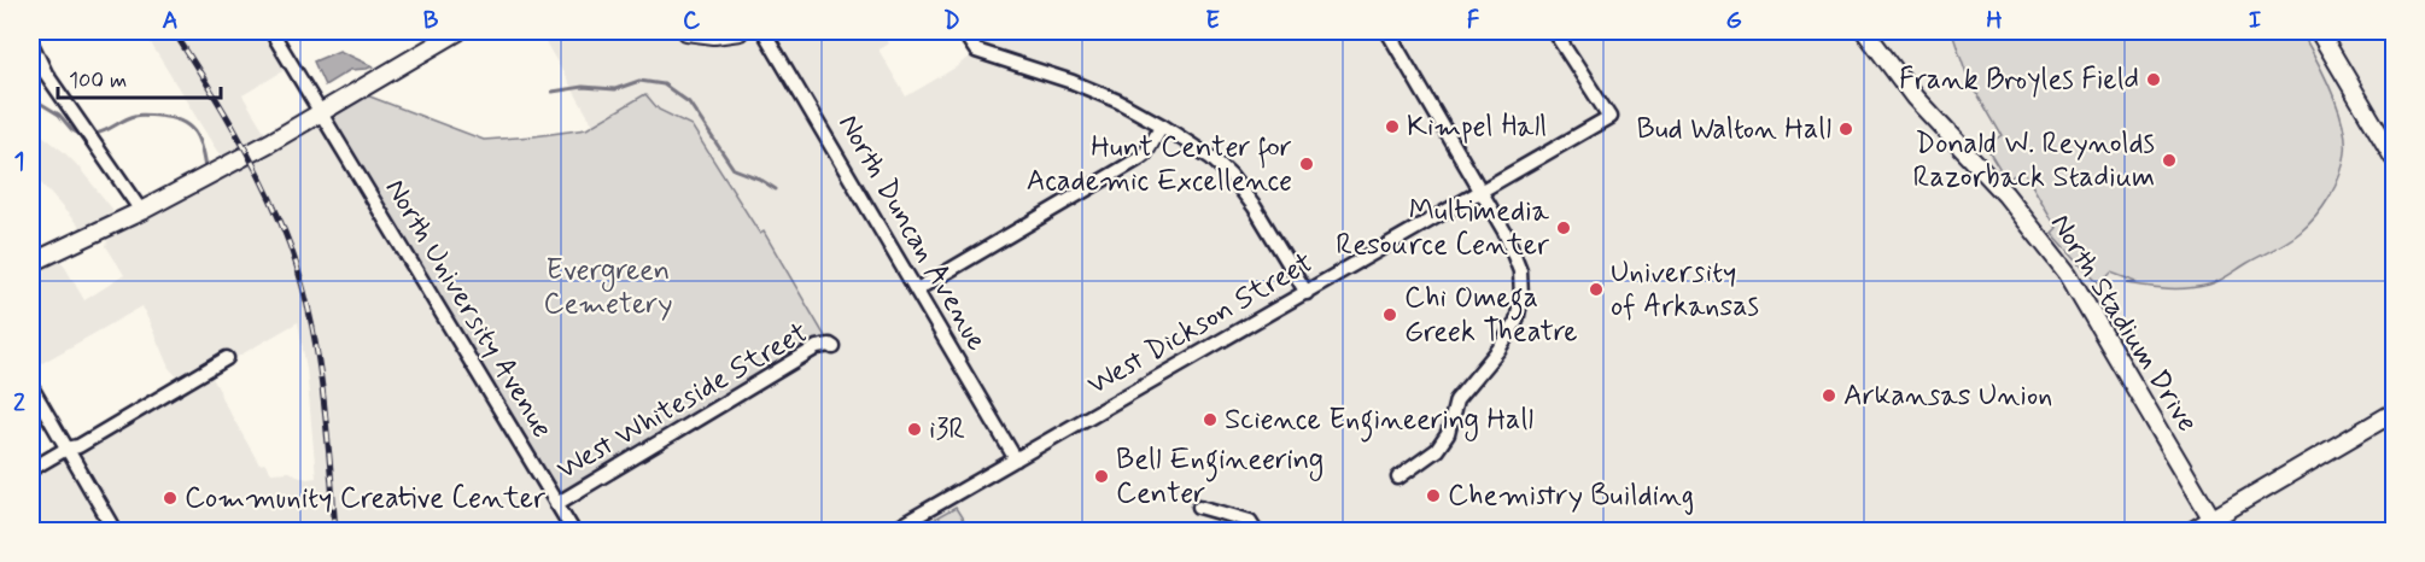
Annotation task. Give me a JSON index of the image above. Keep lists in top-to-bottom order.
{
  "streets": {
    "street": [
      "North Duncan Avenue",
      "North University Avenue",
      "North Stadium Drive",
      "West Dickson Street",
      "West Whiteside Street"
    ]
  },
  "crossings": [
    ["North Duncan Avenue", "West Dickson Street"],
    ["North University Avenue", "West Whiteside Street"]
  ],
  "parks": ["Evergreen Cemetery"],
  "places": [
    "Frank Broyles Field",
    "Kimpel Hall",
    "Bud Walton Hall",
    "Donald W. Reynolds Razorback Stadium",
    "Hunt Center for Academic Excellence",
    "Multimedia Resource Center",
    "University of Arkansas",
    "Chi Omega Greek Theatre",
    "Arkansas Union",
    "Science Engineering Hall",
    "i3R",
    "Bell Engineering Center",
    "Chemistry Building",
    "Community Creative Center"
  ],
  "scale_bar": "100 m",
  "grid": {
    "columns": [
      "A",
      "B",
      "C",
      "D",
      "E",
      "F",
      "G",
      "H",
      "I"
    ],
    "rows": ["1", "2"]
  }
}
